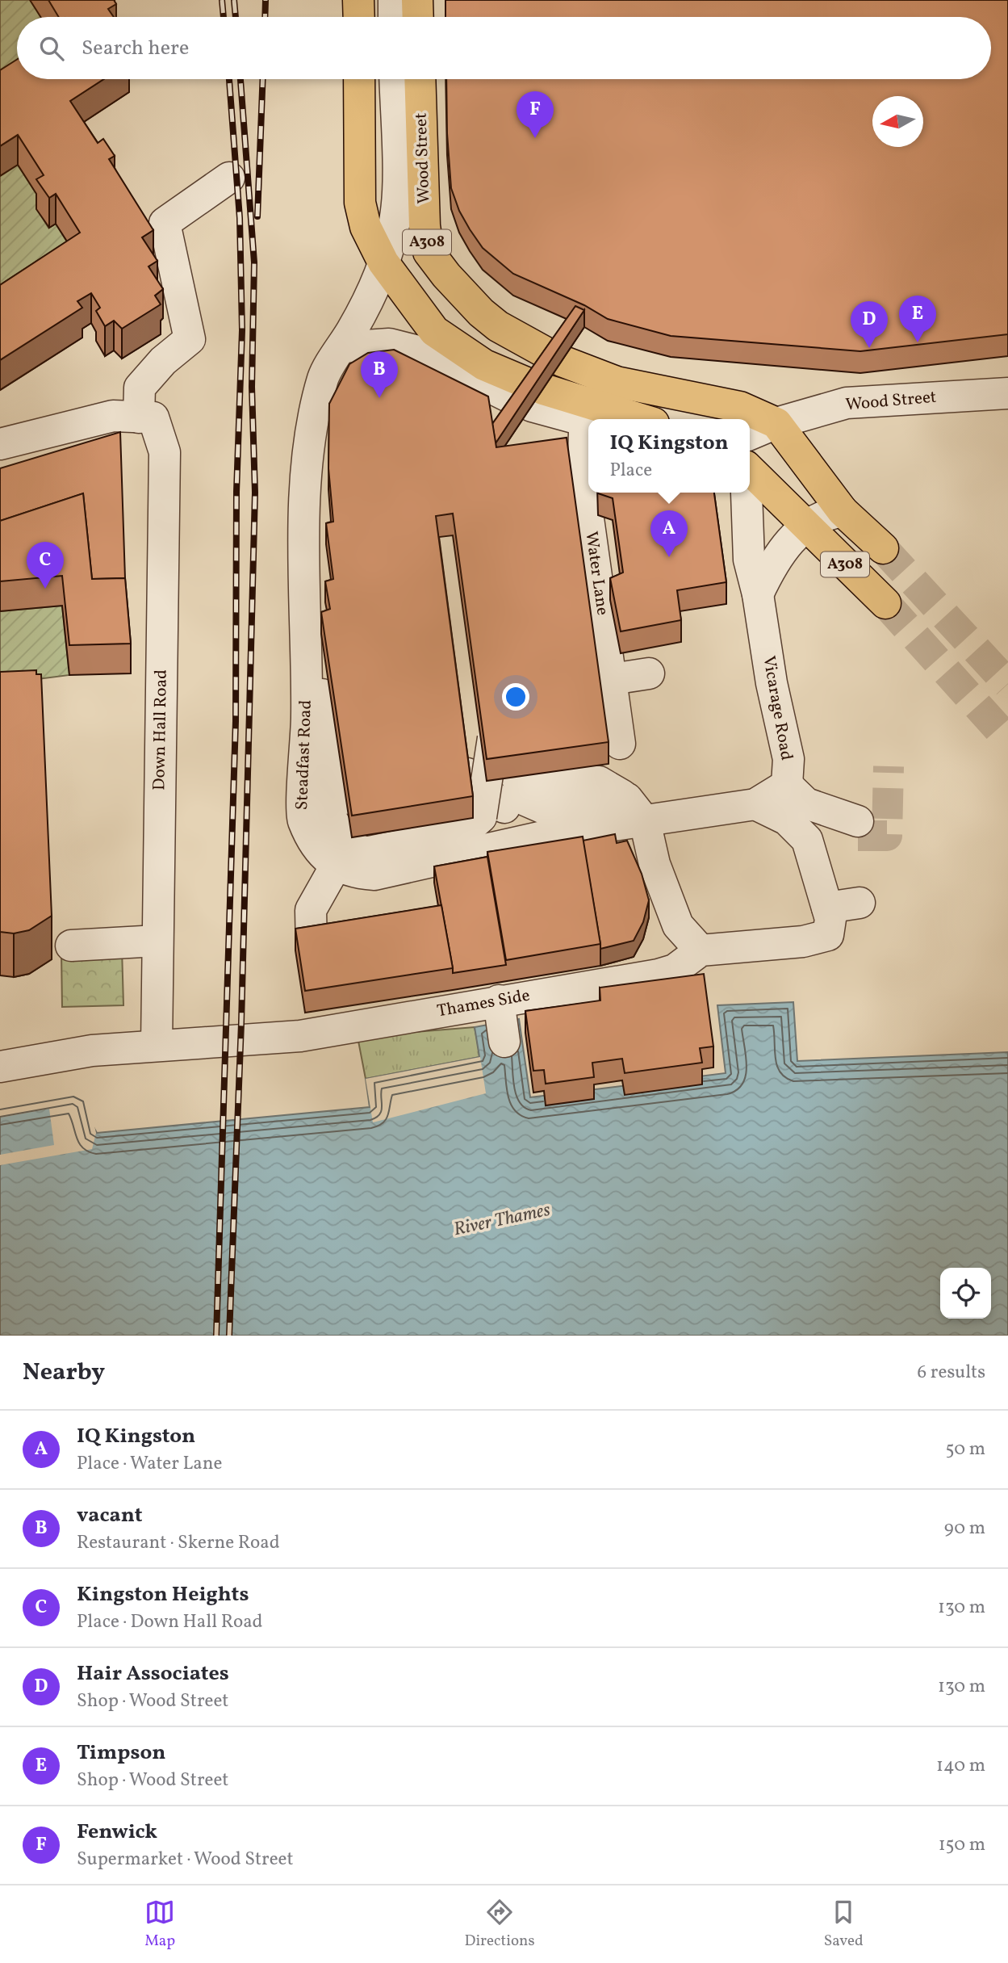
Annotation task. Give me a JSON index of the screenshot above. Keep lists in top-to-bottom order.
{
  "streets": {
    "main road": ["Wood Street", "A308"],
    "street": [
      "Water Lane",
      "Vicarage Road",
      "Down Hall Road",
      "Steadfast Road",
      "Thames Side"
    ]
  },
  "crossings": [
    ["Wood Street", "A308"],
    ["Wood Street", "Steadfast Road"],
    ["A308", "Water Lane"],
    ["Vicarage Road", "Steadfast Road"],
    ["Down Hall Road", "Thames Side"]
  ],
  "water": ["River Thames"],
  "north": "left",
  "page": {
    "search": "Search here",
    "pins": [
      "F",
      "E",
      "D",
      "B",
      "A",
      "C"
    ],
    "popup": ["IQ Kingston", "Place"],
    "heading": ["Nearby", "6 results"],
    "list": [
      {
        "mark": "A",
        "name": "IQ Kingston",
        "note": "Place · Water Lane",
        "value": "50 m"
      },
      {
        "mark": "B",
        "name": "vacant",
        "note": "Restaurant · Skerne Road",
        "value": "90 m"
      },
      {
        "mark": "C",
        "name": "Kingston Heights",
        "note": "Place · Down Hall Road",
        "value": "130 m"
      },
      {
        "mark": "D",
        "name": "Hair Associates",
        "note": "Shop · Wood Street",
        "value": "130 m"
      },
      {
        "mark": "E",
        "name": "Timpson",
        "note": "Shop · Wood Street",
        "value": "140 m"
      },
      {
        "mark": "F",
        "name": "Fenwick",
        "note": "Supermarket · Wood Street",
        "value": "150 m"
      }
    ],
    "nav": ["Map", "Directions", "Saved"]
  }
}
